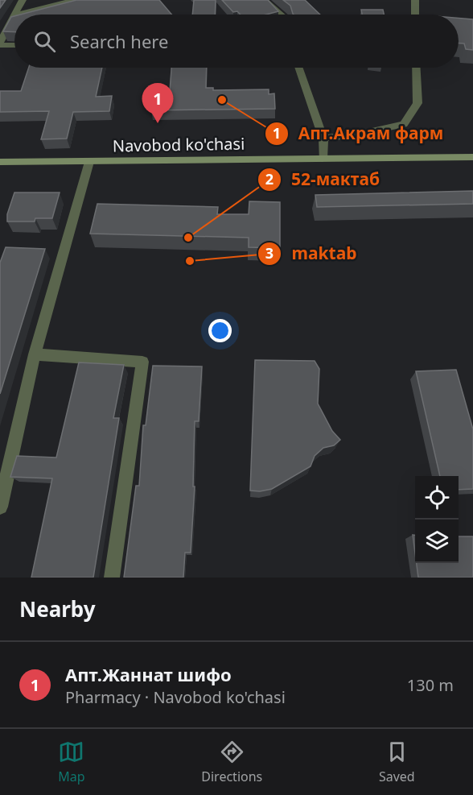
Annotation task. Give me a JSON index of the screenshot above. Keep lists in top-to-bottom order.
{
  "streets": {
    "street": ["Navobod ko'chasi"]
  },
  "places": ["Апт.Акрам фарм", "52-мактаб", "maktab"],
  "page": {
    "search": "Search here",
    "pins": "1",
    "heading": "Nearby",
    "list": [
      {
        "mark": "1",
        "name": "Апт.Жаннат шифо",
        "note": "Pharmacy · Navobod ko'chasi",
        "value": "130 m"
      }
    ],
    "nav": ["Map", "Directions", "Saved"]
  }
}
